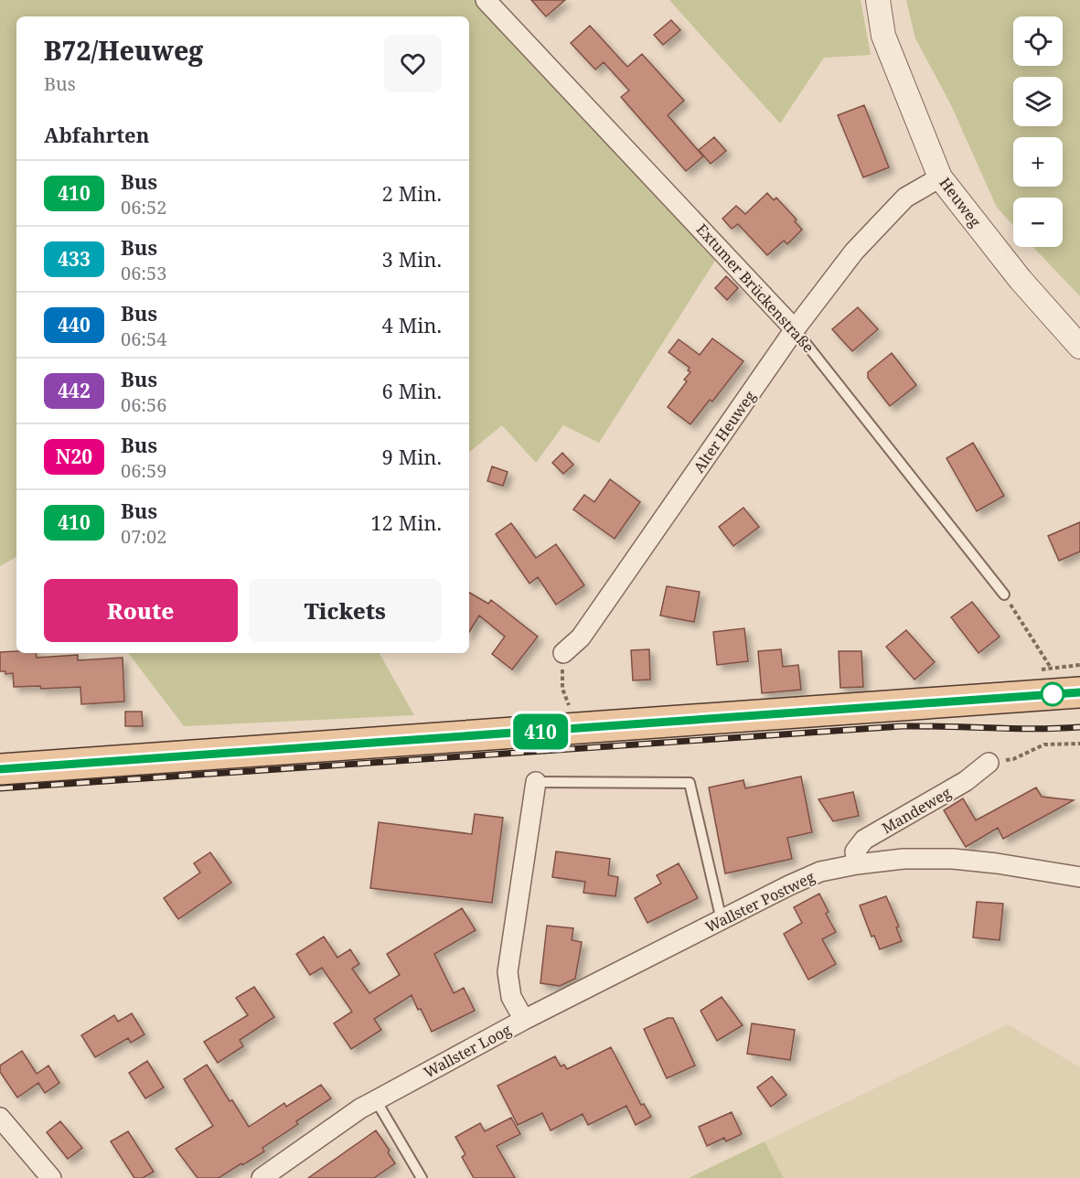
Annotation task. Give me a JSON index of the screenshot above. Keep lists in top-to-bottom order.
{
  "streets": {
    "street": [
      "Heuweg",
      "Extumer Brückenstraße",
      "Alter Heuweg",
      "Mandeweg",
      "Wallster Postweg",
      "Wallster Loog"
    ]
  },
  "crossings": [
    ["Heuweg", "Alter Heuweg"],
    ["Extumer Brückenstraße", "Alter Heuweg"],
    ["Mandeweg", "Wallster Postweg"],
    ["Wallster Postweg", "Wallster Loog"]
  ],
  "lines": ["bus line 410"],
  "page": {
    "on_map": "410",
    "map_buttons": ["+", "−"],
    "heading": [
      ["B72/Heuweg", "Bus"],
      "Abfahrten"
    ],
    "list": [
      {
        "mark": "410",
        "name": "Bus",
        "note": "06:52",
        "value": "2 Min."
      },
      {
        "mark": "433",
        "name": "Bus",
        "note": "06:53",
        "value": "3 Min."
      },
      {
        "mark": "440",
        "name": "Bus",
        "note": "06:54",
        "value": "4 Min."
      },
      {
        "mark": "442",
        "name": "Bus",
        "note": "06:56",
        "value": "6 Min."
      },
      {
        "mark": "N20",
        "name": "Bus",
        "note": "06:59",
        "value": "9 Min."
      },
      {
        "mark": "410",
        "name": "Bus",
        "note": "07:02",
        "value": "12 Min."
      }
    ],
    "buttons": ["Route", "Tickets"]
  }
}
